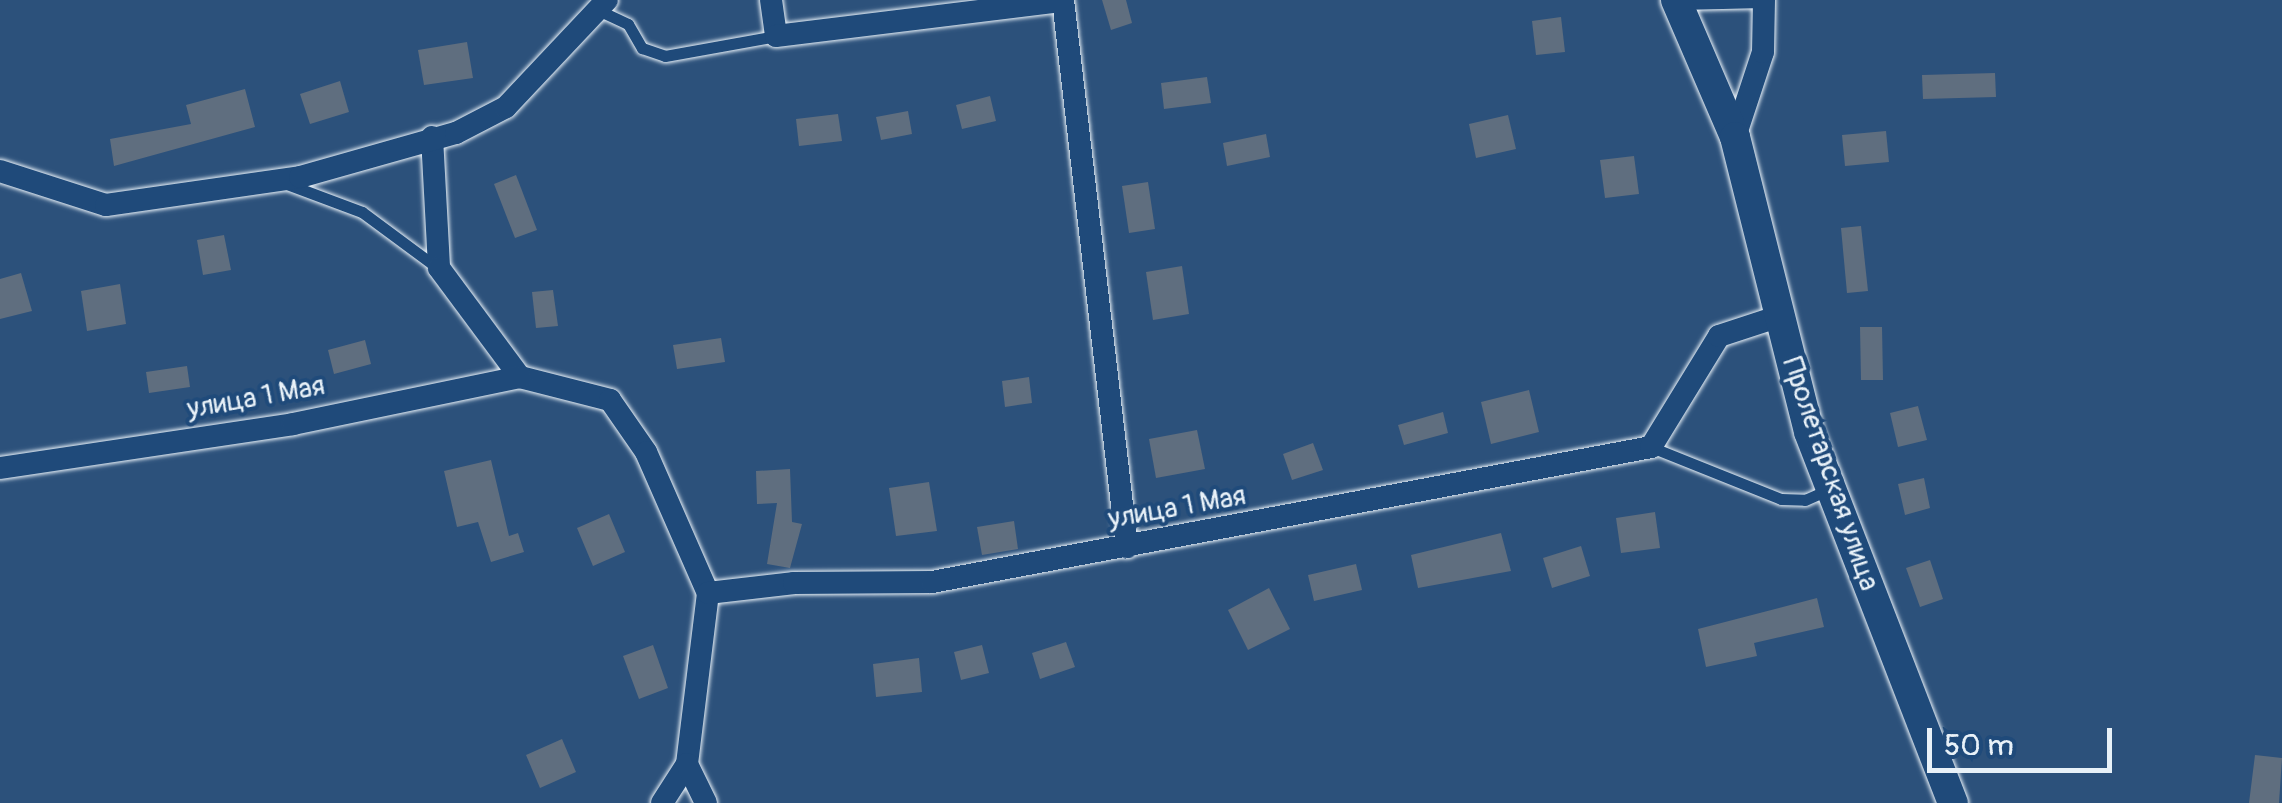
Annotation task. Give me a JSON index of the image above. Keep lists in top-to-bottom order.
{
  "streets": {
    "street": ["улица 1 Мая", "Пролетарская улица"]
  },
  "scale_bar": "50 m"
}
